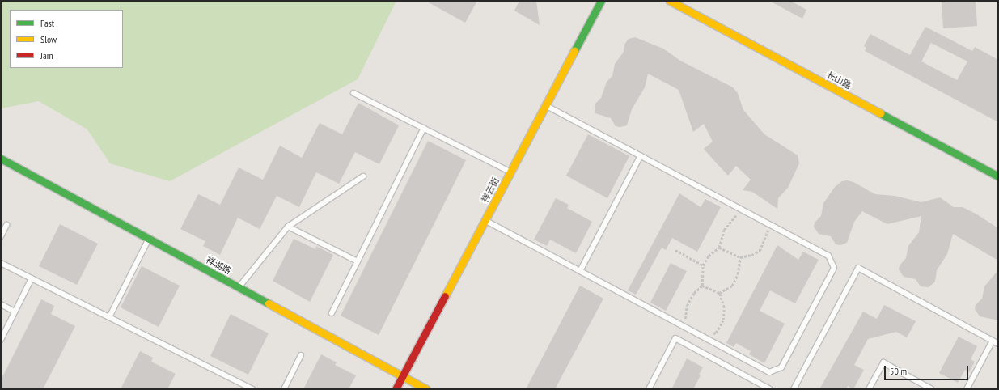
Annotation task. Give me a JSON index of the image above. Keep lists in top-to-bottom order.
{
  "streets": {
    "street": ["长山路", "祥云街", "祥湖路"]
  },
  "crossings": [
    ["祥云街", "祥湖路"]
  ],
  "legend": ["Fast", "Slow", "Jam"],
  "scale_bar": "50 m"
}
